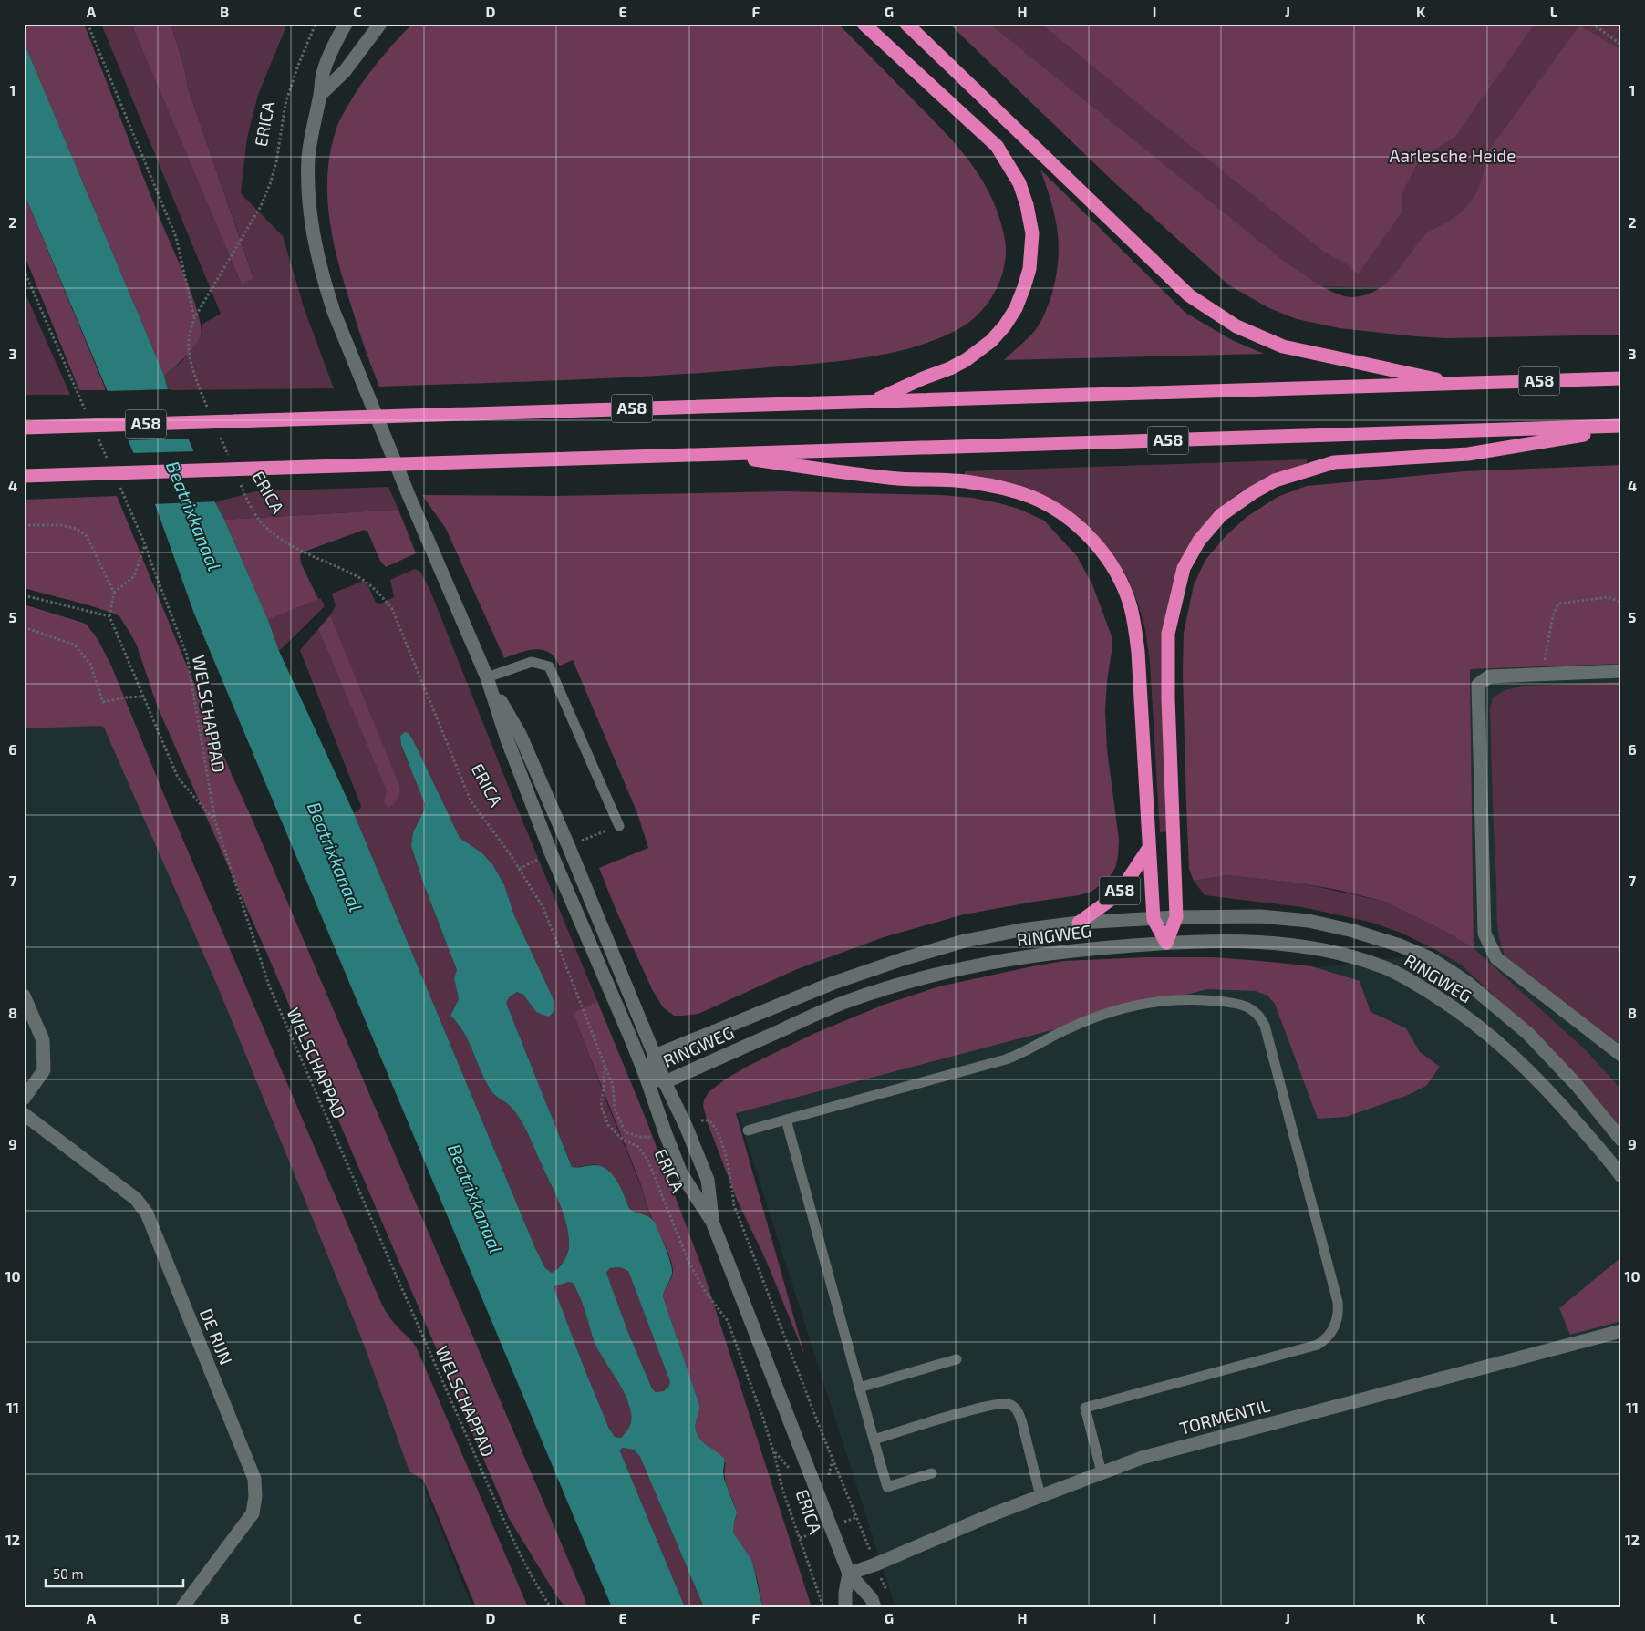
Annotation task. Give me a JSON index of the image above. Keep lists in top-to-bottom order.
{
  "streets": {
    "highway": ["A58"],
    "main road": [
      "ERICA",
      "RINGWEG",
      "DE RIJN",
      "TORMENTIL"
    ],
    "path": ["WELSCHAPPAD"]
  },
  "crossings": [
    ["ERICA", "A58"],
    ["ERICA", "RINGWEG"],
    ["ERICA", "TORMENTIL"],
    ["A58", "RINGWEG"]
  ],
  "water": ["Beatrixkanaal"],
  "parks": ["Aarlesche Heide"],
  "scale_bar": "50 m",
  "grid": {
    "columns": [
      "A",
      "B",
      "C",
      "D",
      "E",
      "F",
      "G",
      "H",
      "I",
      "J",
      "K",
      "L"
    ],
    "rows": [
      "1",
      "2",
      "3",
      "4",
      "5",
      "6",
      "7",
      "8",
      "9",
      "10",
      "11",
      "12"
    ]
  }
}
